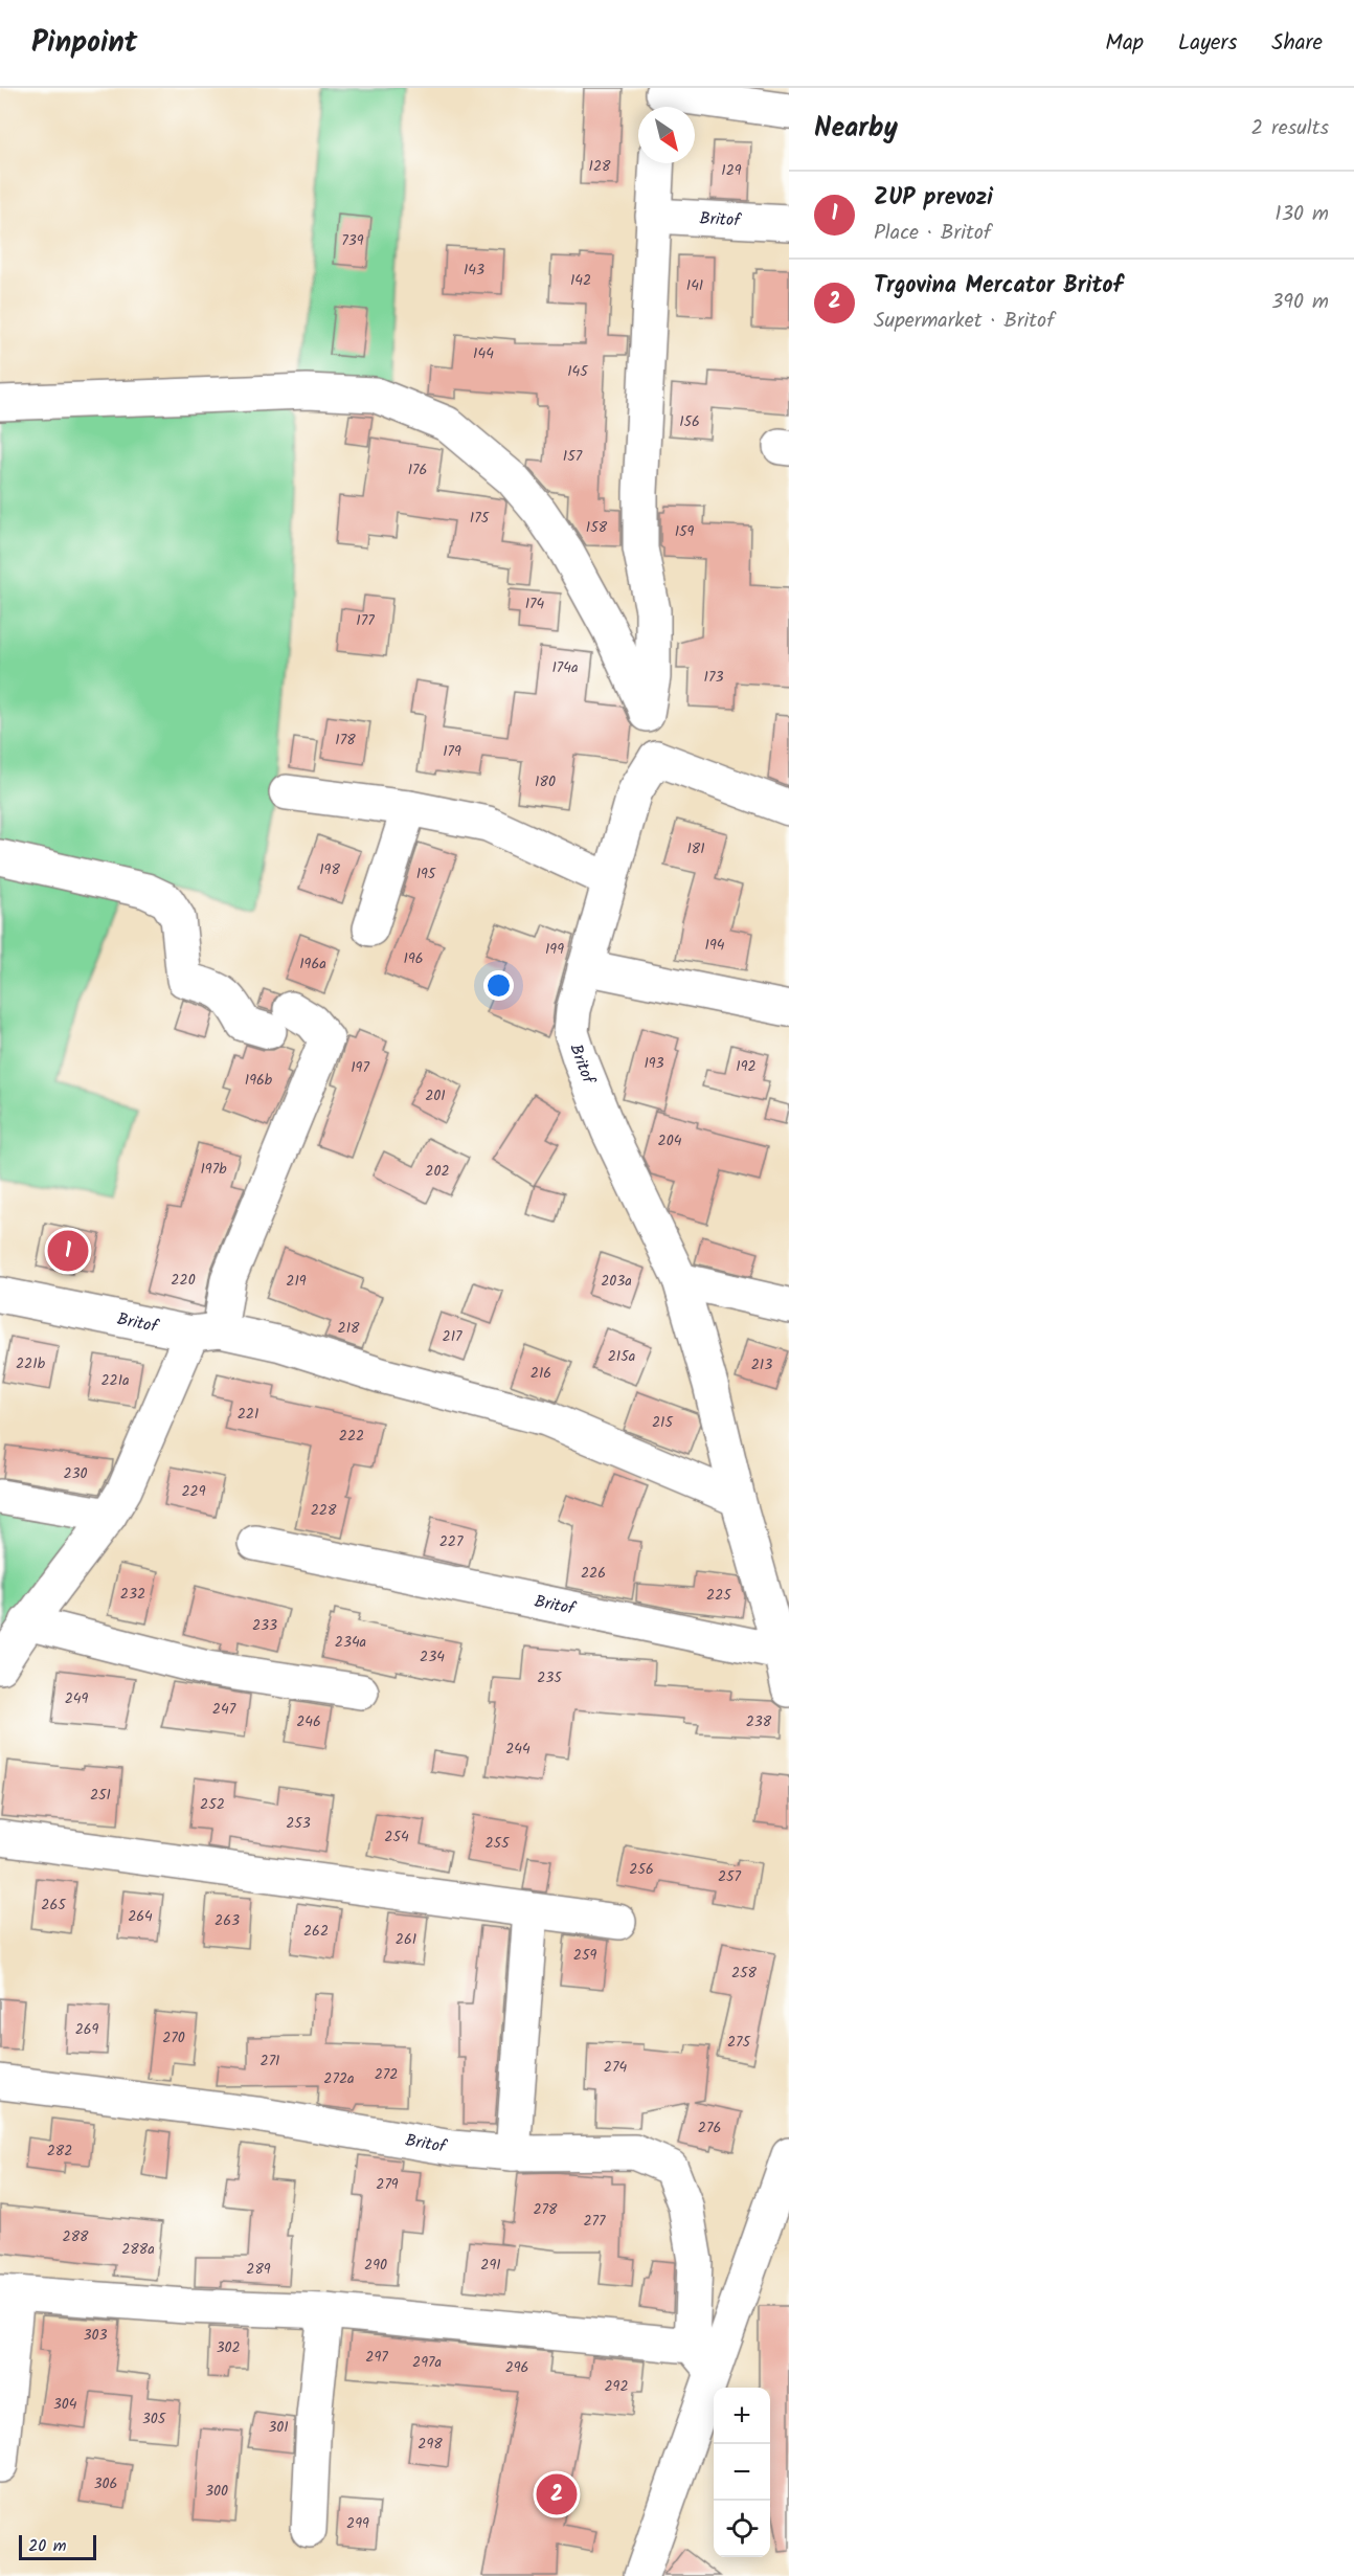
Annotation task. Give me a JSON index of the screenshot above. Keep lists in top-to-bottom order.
{
  "streets": {
    "street": ["Britof"]
  },
  "house_numbers": [
    "128",
    "129",
    "739",
    "143",
    "142",
    "141",
    "144",
    "145",
    "156",
    "157",
    "176",
    "175",
    "158",
    "159",
    "174",
    "177",
    "174a",
    "173",
    "178",
    "179",
    "180",
    "181",
    "198",
    "195",
    "194",
    "199",
    "196",
    "196a",
    "193",
    "192",
    "197",
    "196b",
    "201",
    "204",
    "197b",
    "202",
    "220",
    "219",
    "203a",
    "218",
    "217",
    "215a",
    "221b",
    "213",
    "216",
    "221a",
    "221",
    "215",
    "222",
    "230",
    "229",
    "228",
    "227",
    "226",
    "232",
    "225",
    "233",
    "234a",
    "234",
    "235",
    "249",
    "247",
    "246",
    "238",
    "244",
    "251",
    "252",
    "253",
    "254",
    "255",
    "256",
    "257",
    "265",
    "264",
    "263",
    "262",
    "261",
    "259",
    "258",
    "269",
    "270",
    "275",
    "271",
    "274",
    "272",
    "272a",
    "276",
    "282",
    "279",
    "278",
    "277",
    "288",
    "288a",
    "290",
    "291",
    "289",
    "303",
    "302",
    "297",
    "297a",
    "296",
    "292",
    "304",
    "305",
    "301",
    "298",
    "306",
    "300",
    "299"
  ],
  "scale_bar": "20 m",
  "north": "bottom right",
  "page": {
    "header": "Pinpoint",
    "nav": ["Map", "Layers", "Share"],
    "heading": ["Nearby", "2 results"],
    "list": [
      {
        "mark": "1",
        "name": "ZUP prevozi",
        "note": "Place · Britof",
        "value": "130 m"
      },
      {
        "mark": "2",
        "name": "Trgovina Mercator Britof",
        "note": "Supermarket · Britof",
        "value": "390 m"
      }
    ],
    "pins": ["1", "2"],
    "map_buttons": ["+", "−"],
    "scale": "20 m"
  }
}
